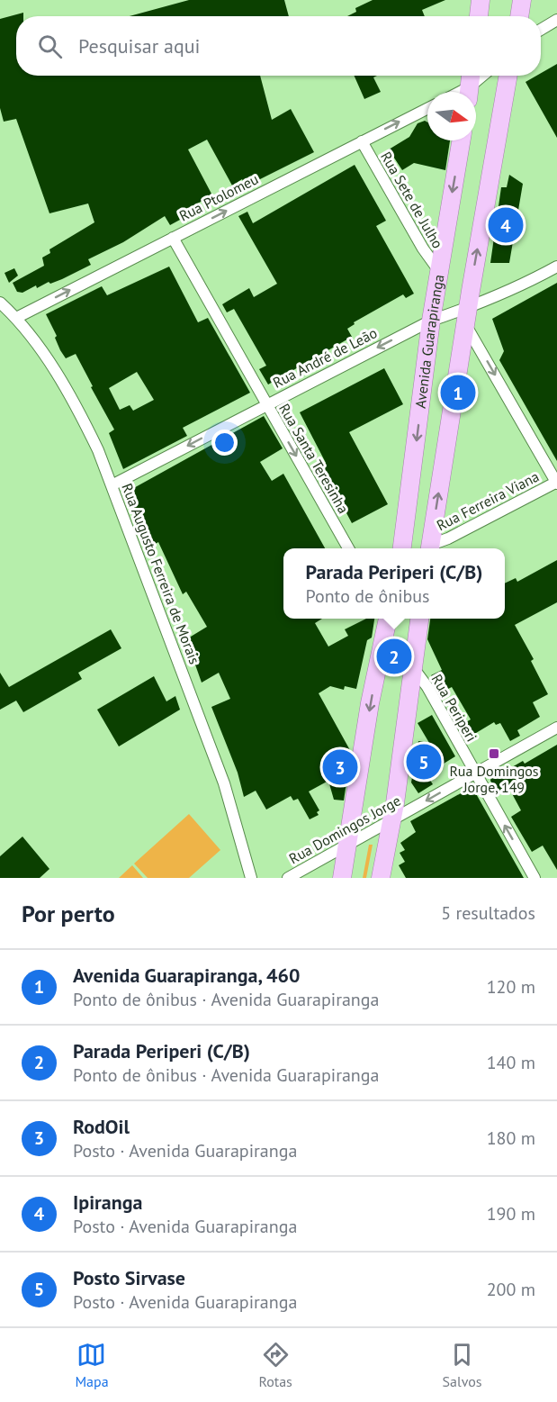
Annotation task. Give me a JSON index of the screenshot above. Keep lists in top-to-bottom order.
{
  "streets": {
    "main road": ["Avenida Guarapiranga"],
    "street": [
      "Rua Ptolomeu",
      "Rua Sete de Julho",
      "Rua André de Leão",
      "Rua Santa Teresinha",
      "Rua Ferreira Viana",
      "Rua Augusto Ferreira de Morais",
      "Rua Periperi",
      "Rua Domingos Jorge"
    ]
  },
  "crossings": [
    ["Rua Ptolomeu", "Rua Sete de Julho"],
    ["Rua Ptolomeu", "Rua Santa Teresinha"],
    ["Rua Ptolomeu", "Rua Augusto Ferreira de Morais"],
    ["Rua Sete de Julho", "Avenida Guarapiranga"],
    ["Avenida Guarapiranga", "Rua André de Leão"],
    ["Rua André de Leão", "Rua Santa Teresinha"],
    ["Rua André de Leão", "Rua Augusto Ferreira de Morais"],
    ["Rua Periperi", "Rua Domingos Jorge"]
  ],
  "one_way": [
    "Rua Ptolomeu",
    "Rua André de Leão",
    "Rua Santa Teresinha",
    "Rua Periperi"
  ],
  "places": {
    "transit": ["Rua Domingos Jorge, 149"]
  },
  "north": "right",
  "page": {
    "search": "Pesquisar aqui",
    "pins": [
      "4",
      "1",
      "2",
      "5",
      "3"
    ],
    "popup": ["Parada Periperi (C/B)", "Ponto de ônibus"],
    "heading": ["Por perto", "5 resultados"],
    "list": [
      {
        "mark": "1",
        "name": "Avenida Guarapiranga, 460",
        "note": "Ponto de ônibus · Avenida Guarapiranga",
        "value": "120 m"
      },
      {
        "mark": "2",
        "name": "Parada Periperi (C/B)",
        "note": "Ponto de ônibus · Avenida Guarapiranga",
        "value": "140 m"
      },
      {
        "mark": "3",
        "name": "RodOil",
        "note": "Posto · Avenida Guarapiranga",
        "value": "180 m"
      },
      {
        "mark": "4",
        "name": "Ipiranga",
        "note": "Posto · Avenida Guarapiranga",
        "value": "190 m"
      },
      {
        "mark": "5",
        "name": "Posto Sirvase",
        "note": "Posto · Avenida Guarapiranga",
        "value": "200 m"
      }
    ],
    "nav": ["Mapa", "Rotas", "Salvos"]
  }
}
